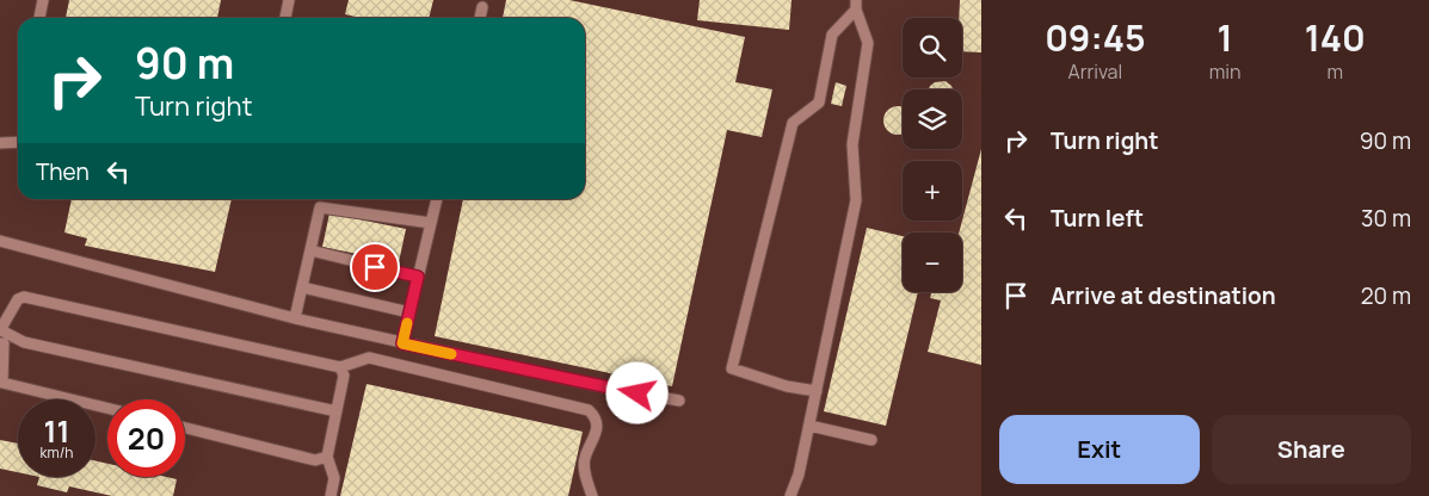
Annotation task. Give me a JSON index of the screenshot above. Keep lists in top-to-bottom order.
{
  "page": {
    "eta": [
      "09:45",
      "Arrival",
      "1",
      "min",
      "140",
      "m"
    ],
    "map_buttons": ["+", "−"],
    "turn": ["90 m", "Turn right"],
    "list": [
      {
        "name": "Turn right",
        "value": "90 m"
      },
      {
        "name": "Turn left",
        "value": "30 m"
      },
      {
        "name": "Arrive at destination",
        "value": "20 m"
      }
    ],
    "then": "Then",
    "speed": "11 km/h",
    "limit": "20",
    "buttons": ["Exit", "Share"]
  }
}
